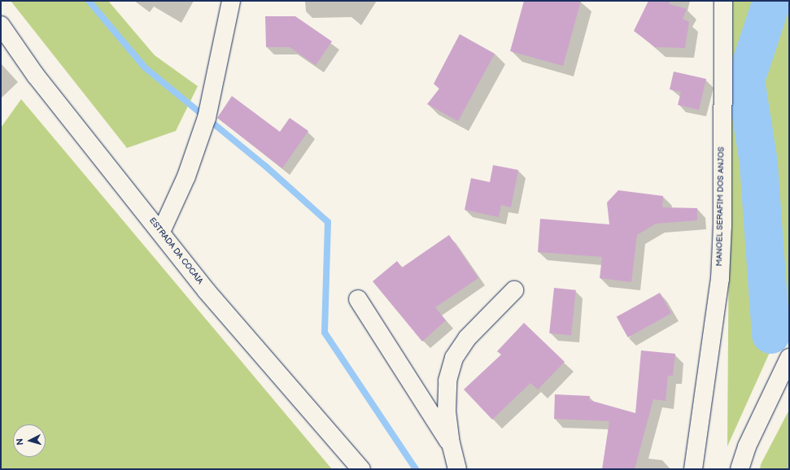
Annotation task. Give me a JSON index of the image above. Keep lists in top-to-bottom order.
{
  "streets": {
    "street": ["MANOEL SERAFIM DOS ANJOS", "ESTRADA DA COCAIA"]
  },
  "north": "left"
}
